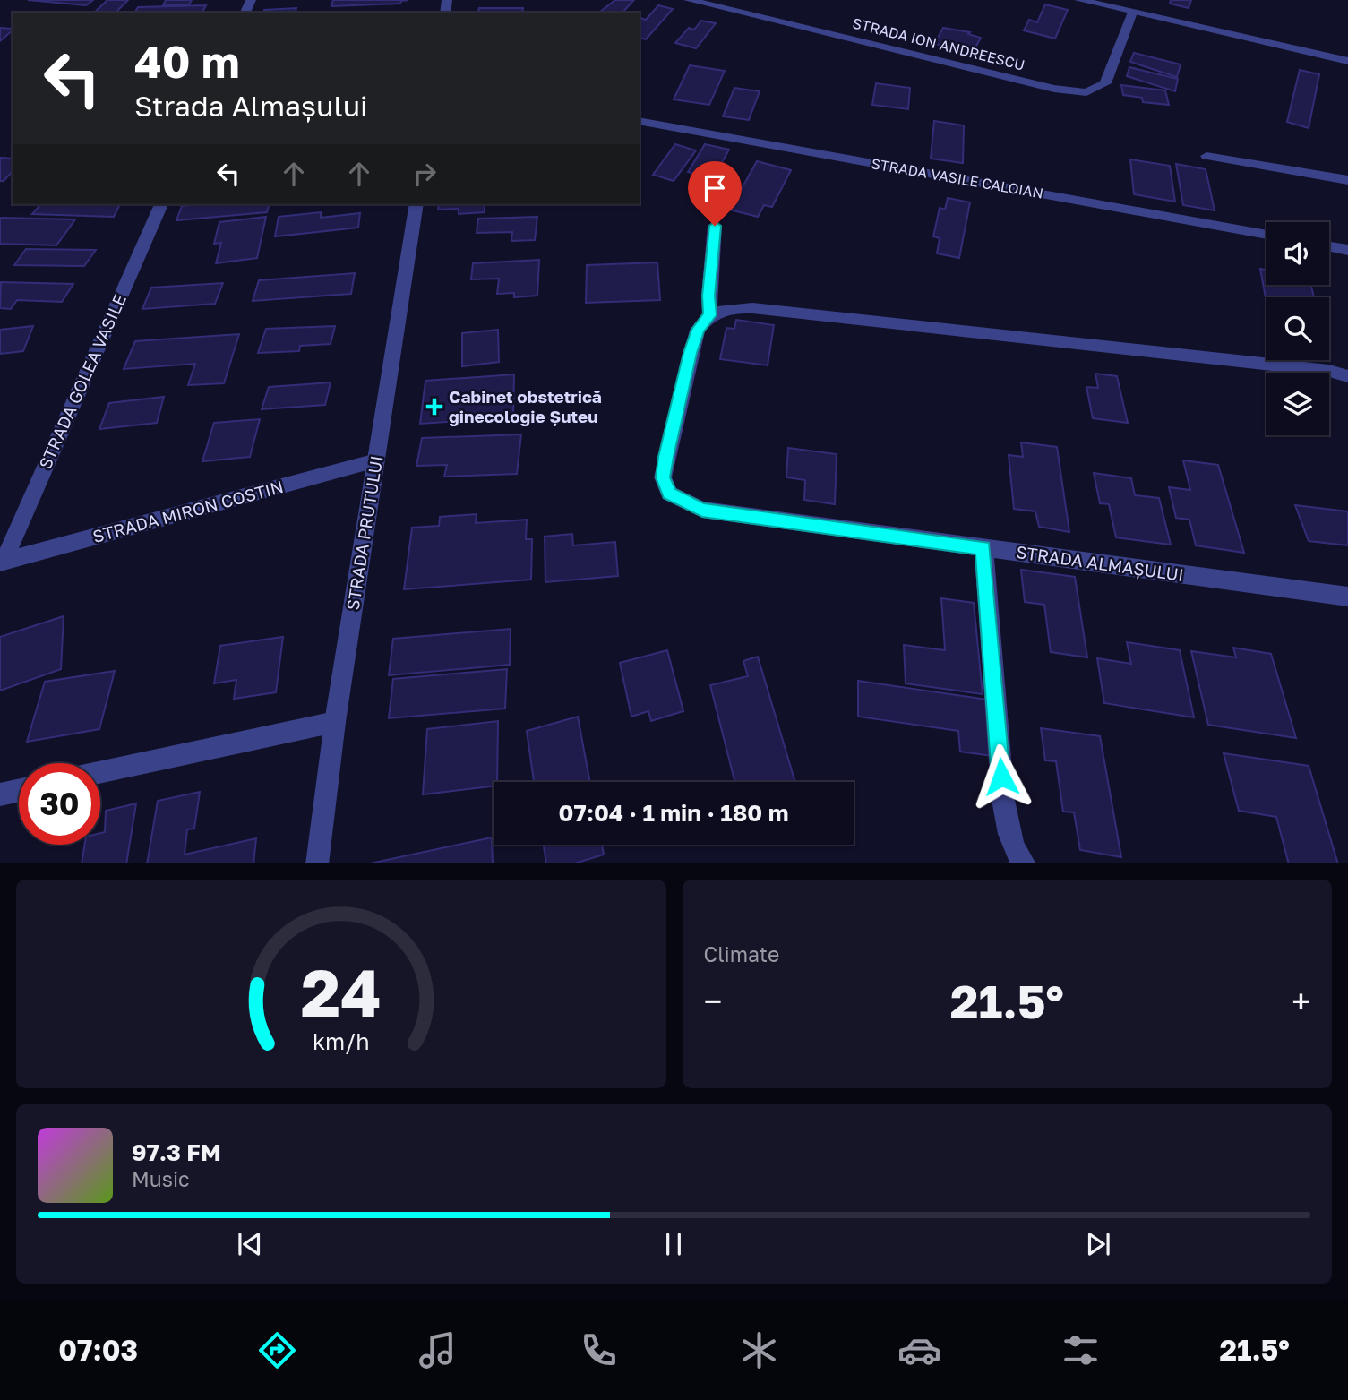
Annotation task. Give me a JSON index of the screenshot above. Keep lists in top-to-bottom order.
{
  "streets": {
    "street": [
      "STRADA ION ANDREESCU",
      "STRADA VASILE CALOIAN",
      "STRADA GOLEA VASILE",
      "STRADA MIRON COSTIN",
      "STRADA PRUTULUI",
      "STRADA ALMAȘULUI"
    ]
  },
  "crossings": [
    ["STRADA GOLEA VASILE", "STRADA MIRON COSTIN"],
    ["STRADA MIRON COSTIN", "STRADA PRUTULUI"]
  ],
  "places": {
    "health": ["Cabinet obstetrică ginecologie Șuteu"]
  },
  "page": {
    "turn": ["40 m", "Strada Almașului"],
    "limit": "30",
    "trip": "07:04 · 1 min · 180 m",
    "tile": "Climate",
    "heat": ["−", "21.5°", "+"],
    "song": ["97.3 FM", "Music"],
    "tabs": ["07:03", "21.5°"],
    "gauge": ["24", "km/h"]
  }
}
